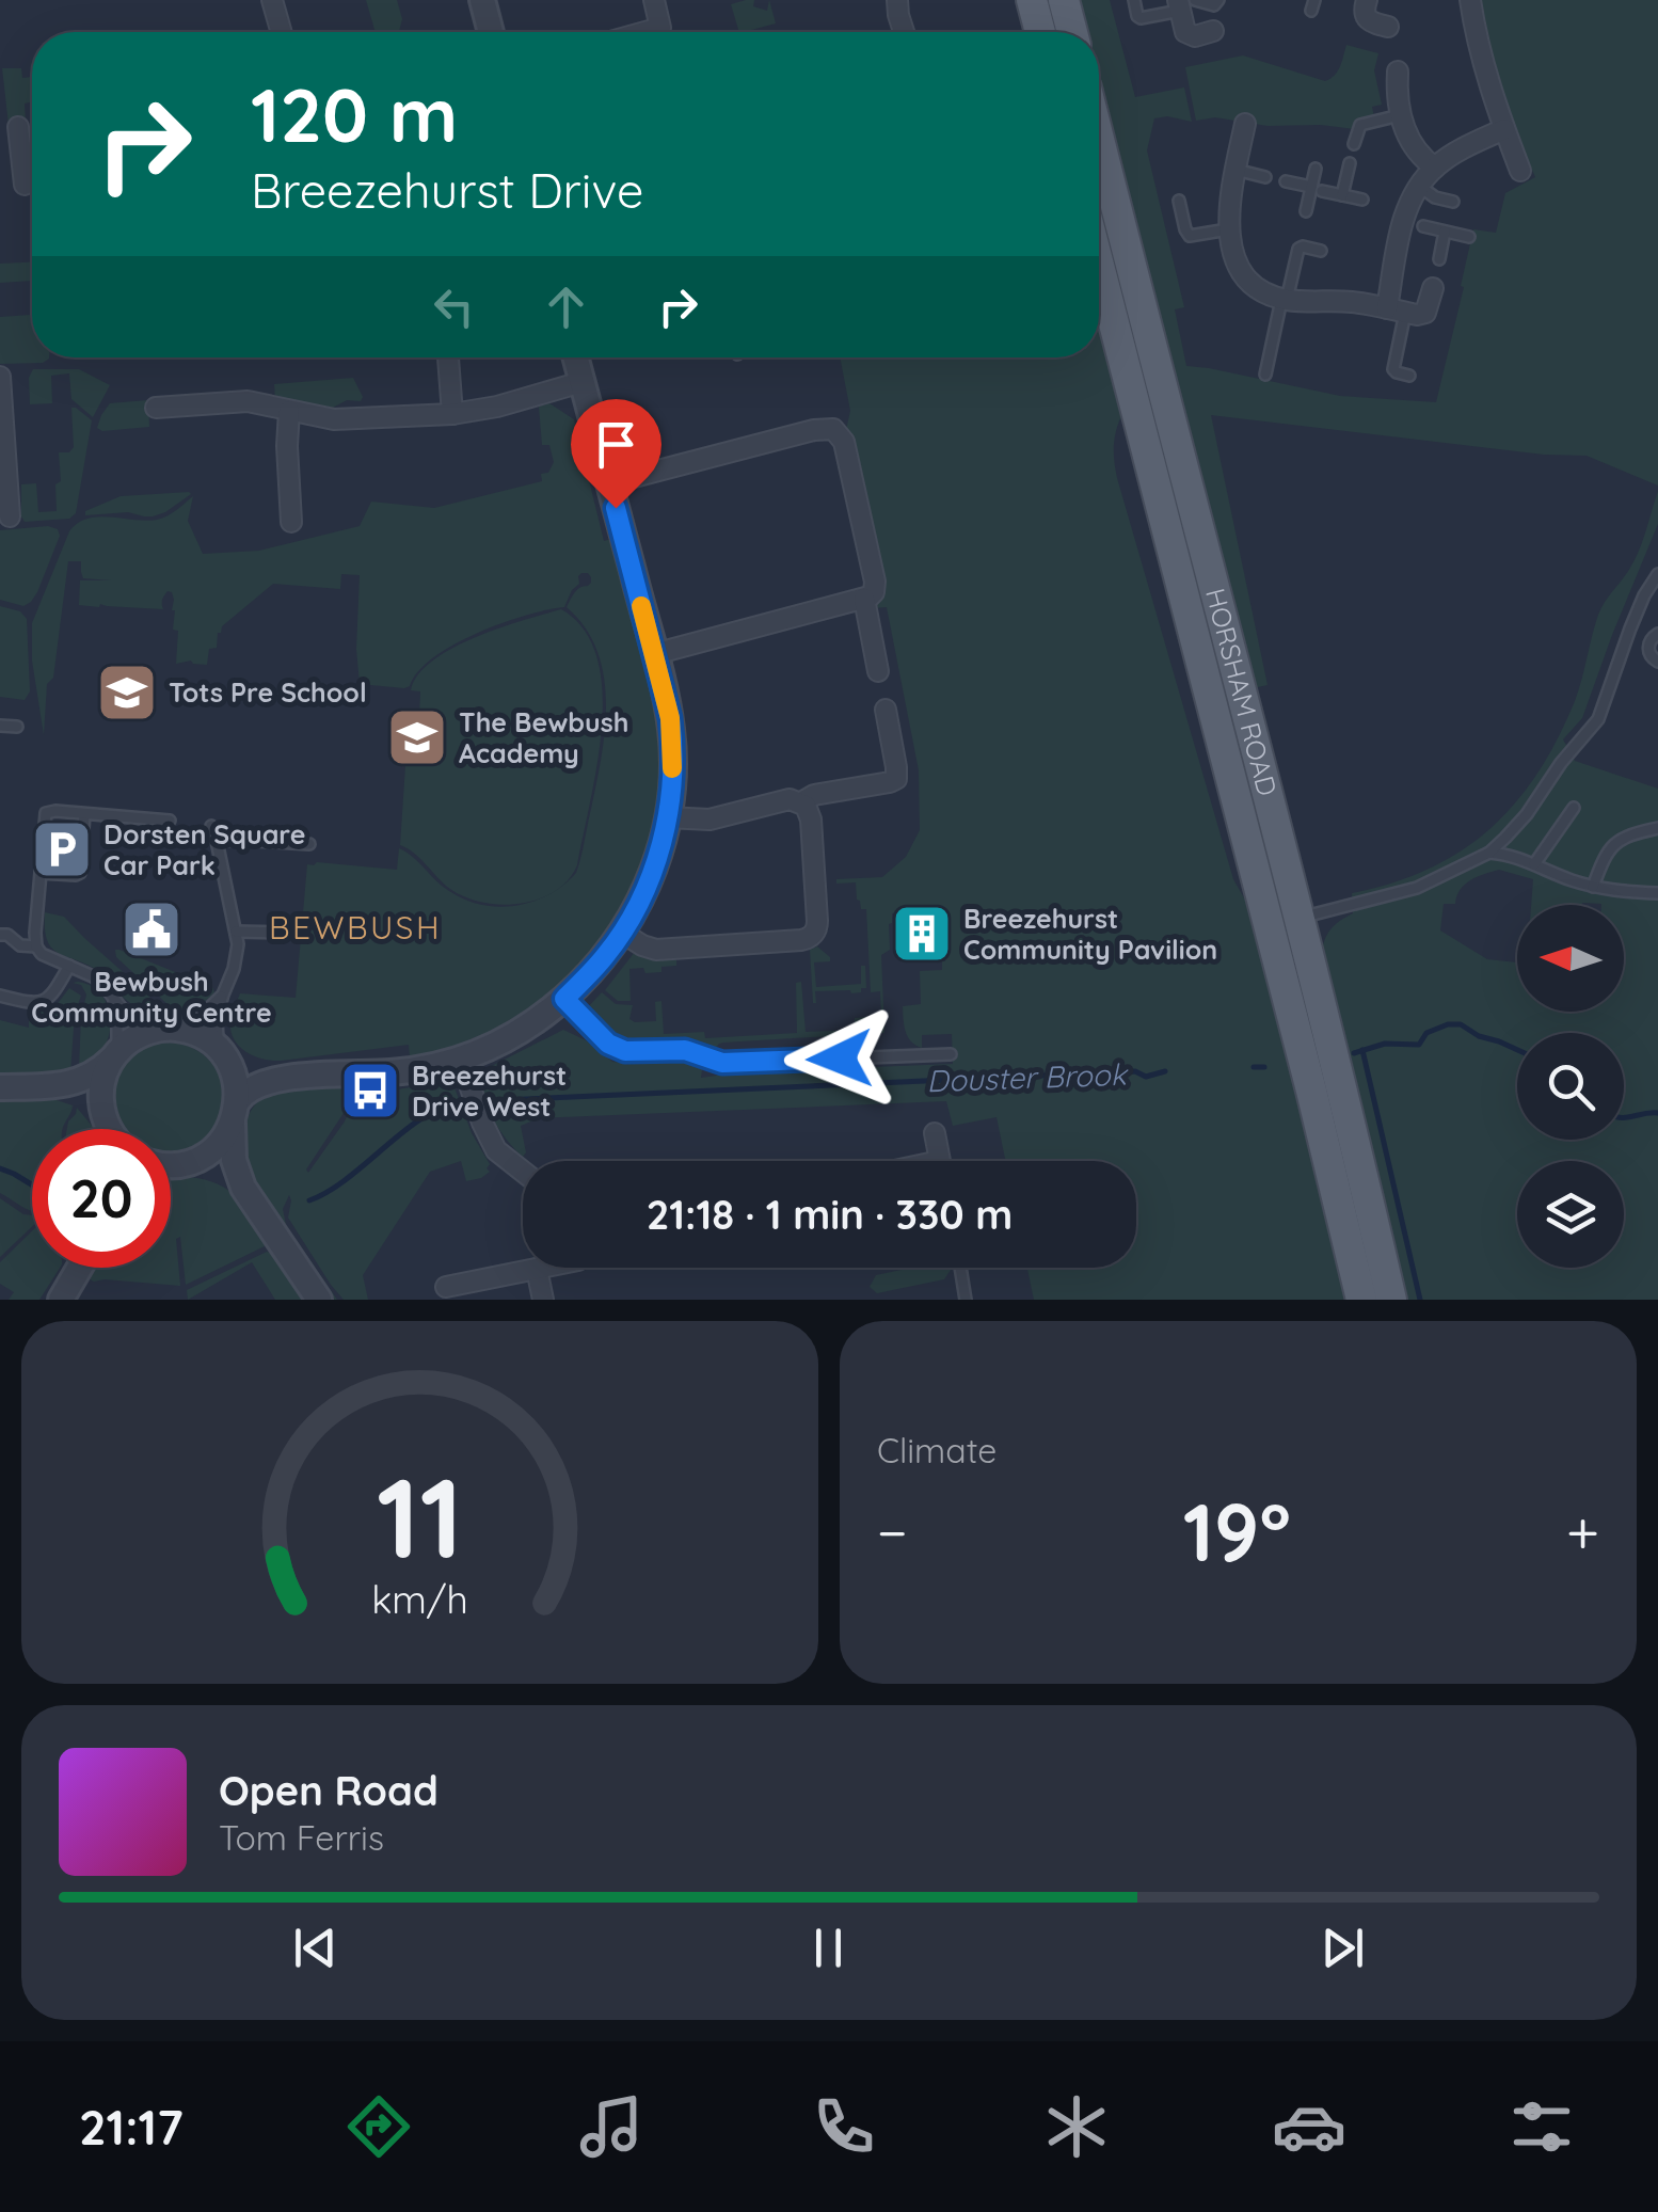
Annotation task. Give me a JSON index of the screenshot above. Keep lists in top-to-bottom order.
{
  "streets": {
    "main road": ["HORSHAM ROAD"]
  },
  "districts": ["BEWBUSH"],
  "water": ["Douster Brook"],
  "places": {
    "school or university": ["Tots Pre School", "The Bewbush Academy"],
    "parking": ["Dorsten Square Car Park"],
    "public building": ["Bewbush Community Centre"],
    "building": ["Breezehurst Community Pavilion"],
    "bus stop": ["Breezehurst Drive West"]
  },
  "north": "left",
  "page": {
    "turn": ["120 m", "Breezehurst Drive"],
    "limit": "20",
    "trip": "21:18 · 1 min · 330 m",
    "tile": "Climate",
    "heat": ["−", "19°", "+"],
    "song": ["Open Road", "Tom Ferris"],
    "tabs": "21:17",
    "gauge": ["11", "km/h"]
  }
}
